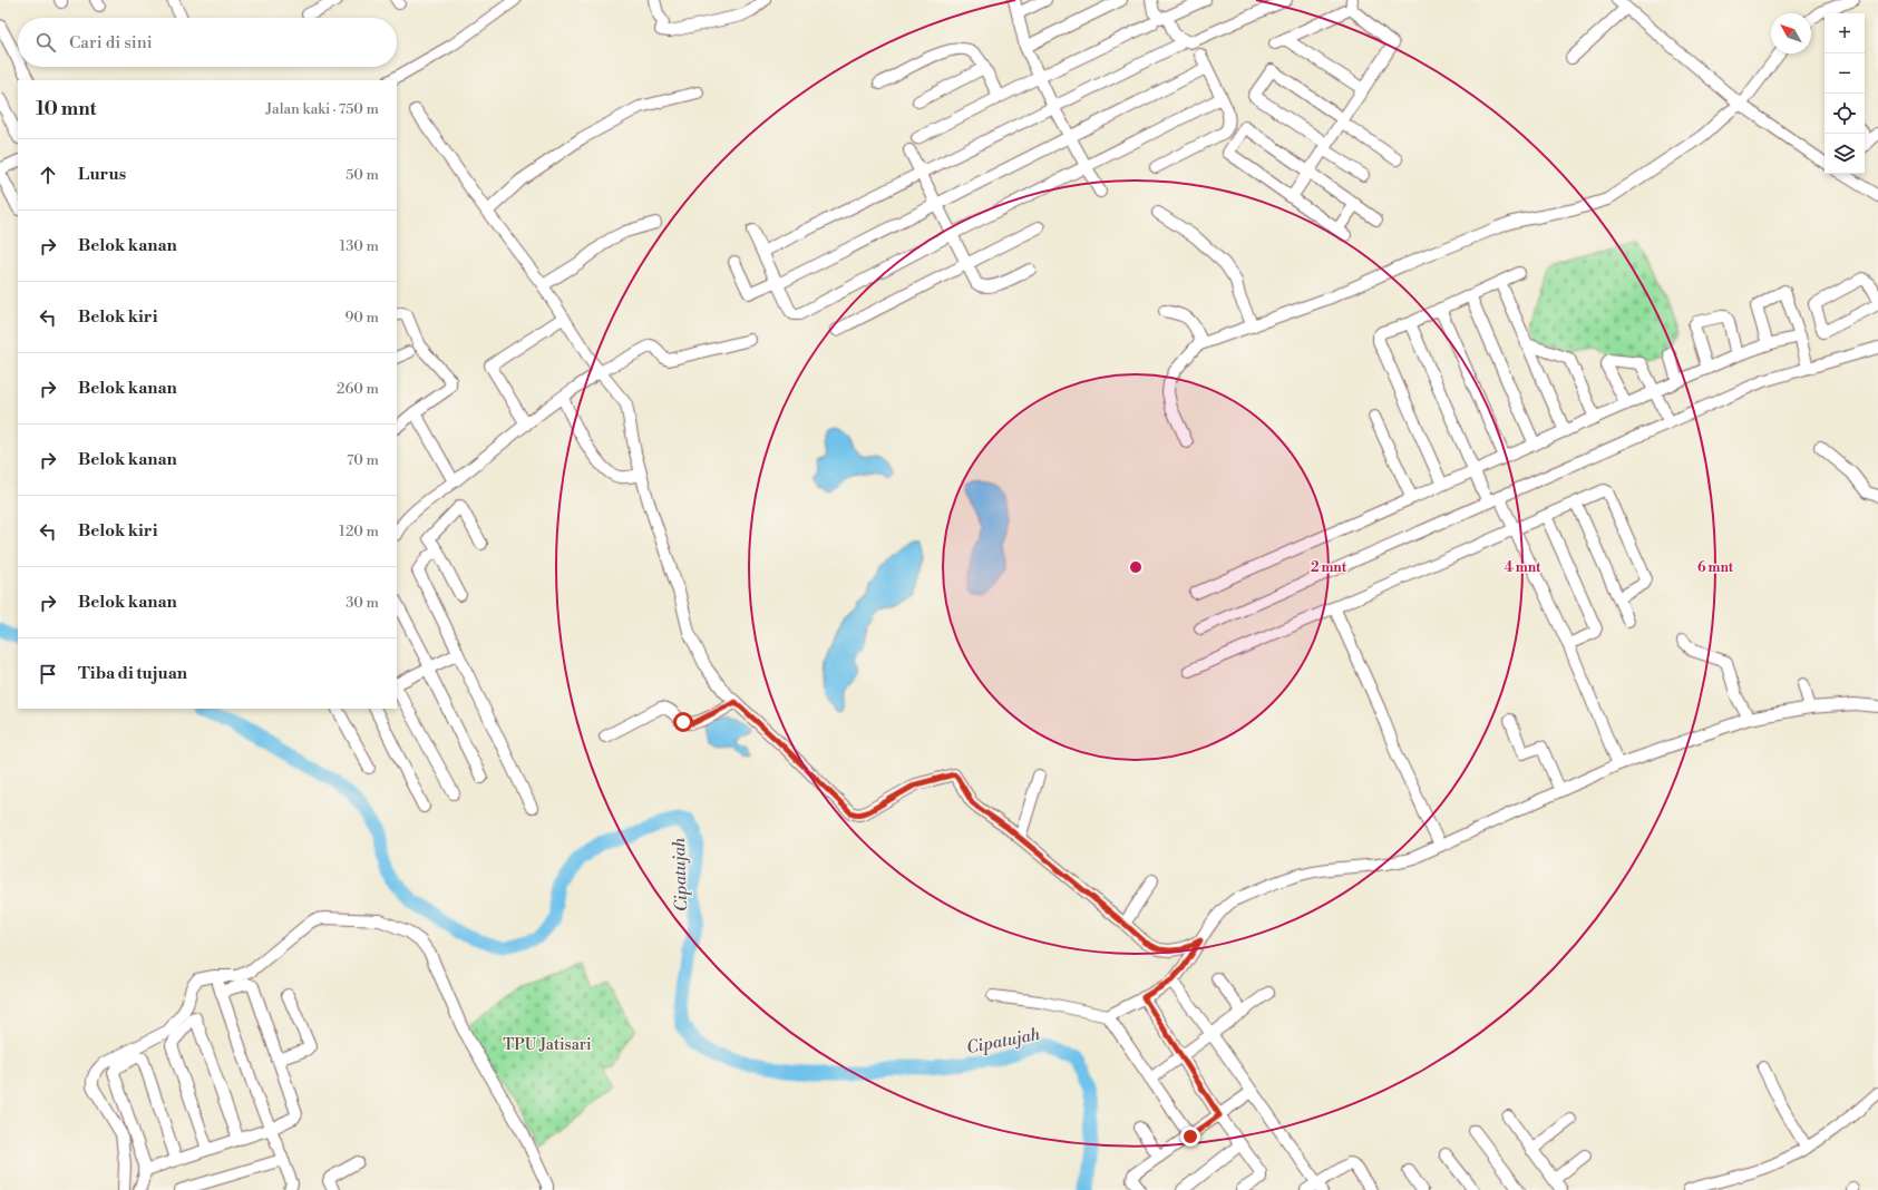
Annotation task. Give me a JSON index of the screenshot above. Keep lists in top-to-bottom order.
{
  "water": ["Cipatujah"],
  "parks": ["TPU Jatisari"],
  "north": "top left",
  "page": {
    "map_buttons": ["+", "−"],
    "search": "Cari di sini",
    "heading": ["10 mnt", "Jalan kaki · 750 m"],
    "list": [
      ["Lurus", "50 m"],
      ["Belok kanan", "130 m"],
      ["Belok kiri", "90 m"],
      ["Belok kanan", "260 m"],
      ["Belok kanan", "70 m"],
      ["Belok kiri", "120 m"],
      ["Belok kanan", "30 m"],
      "Tiba di tujuan"
    ]
  },
  "rings": ["2 mnt", "4 mnt", "6 mnt"]
}
